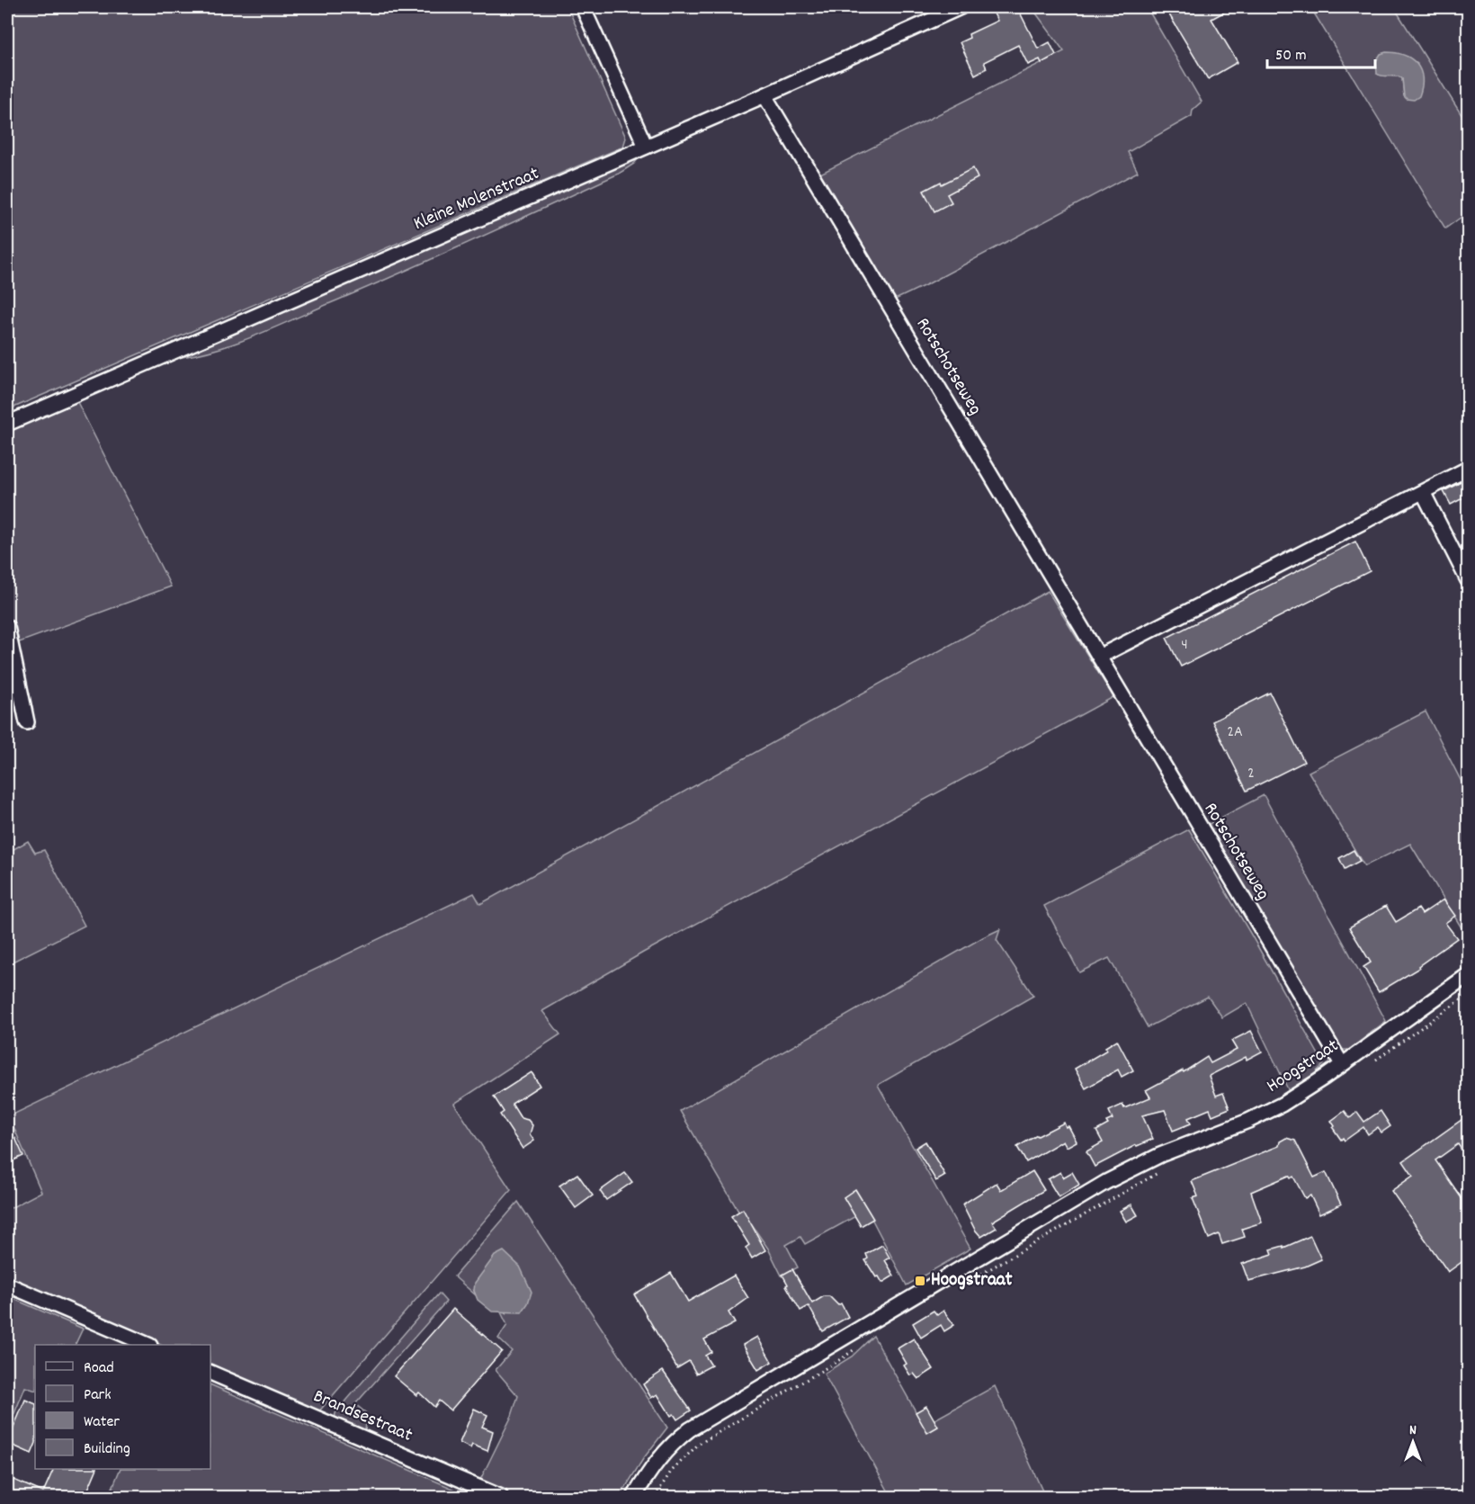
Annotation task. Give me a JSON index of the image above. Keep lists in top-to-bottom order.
{
  "streets": {
    "street": [
      "Kleine Molenstraat",
      "Rotschotseweg",
      "Hoogstraat",
      "Brandsestraat"
    ]
  },
  "crossings": [
    ["Kleine Molenstraat", "Rotschotseweg"],
    ["Rotschotseweg", "Hoogstraat"]
  ],
  "places": {
    "transit": ["Hoogstraat"]
  },
  "house_numbers": ["4", "2A", "2"],
  "legend": [
    "Road",
    "Park",
    "Water",
    "Building"
  ],
  "scale_bar": "50 m",
  "north": "top"
}
